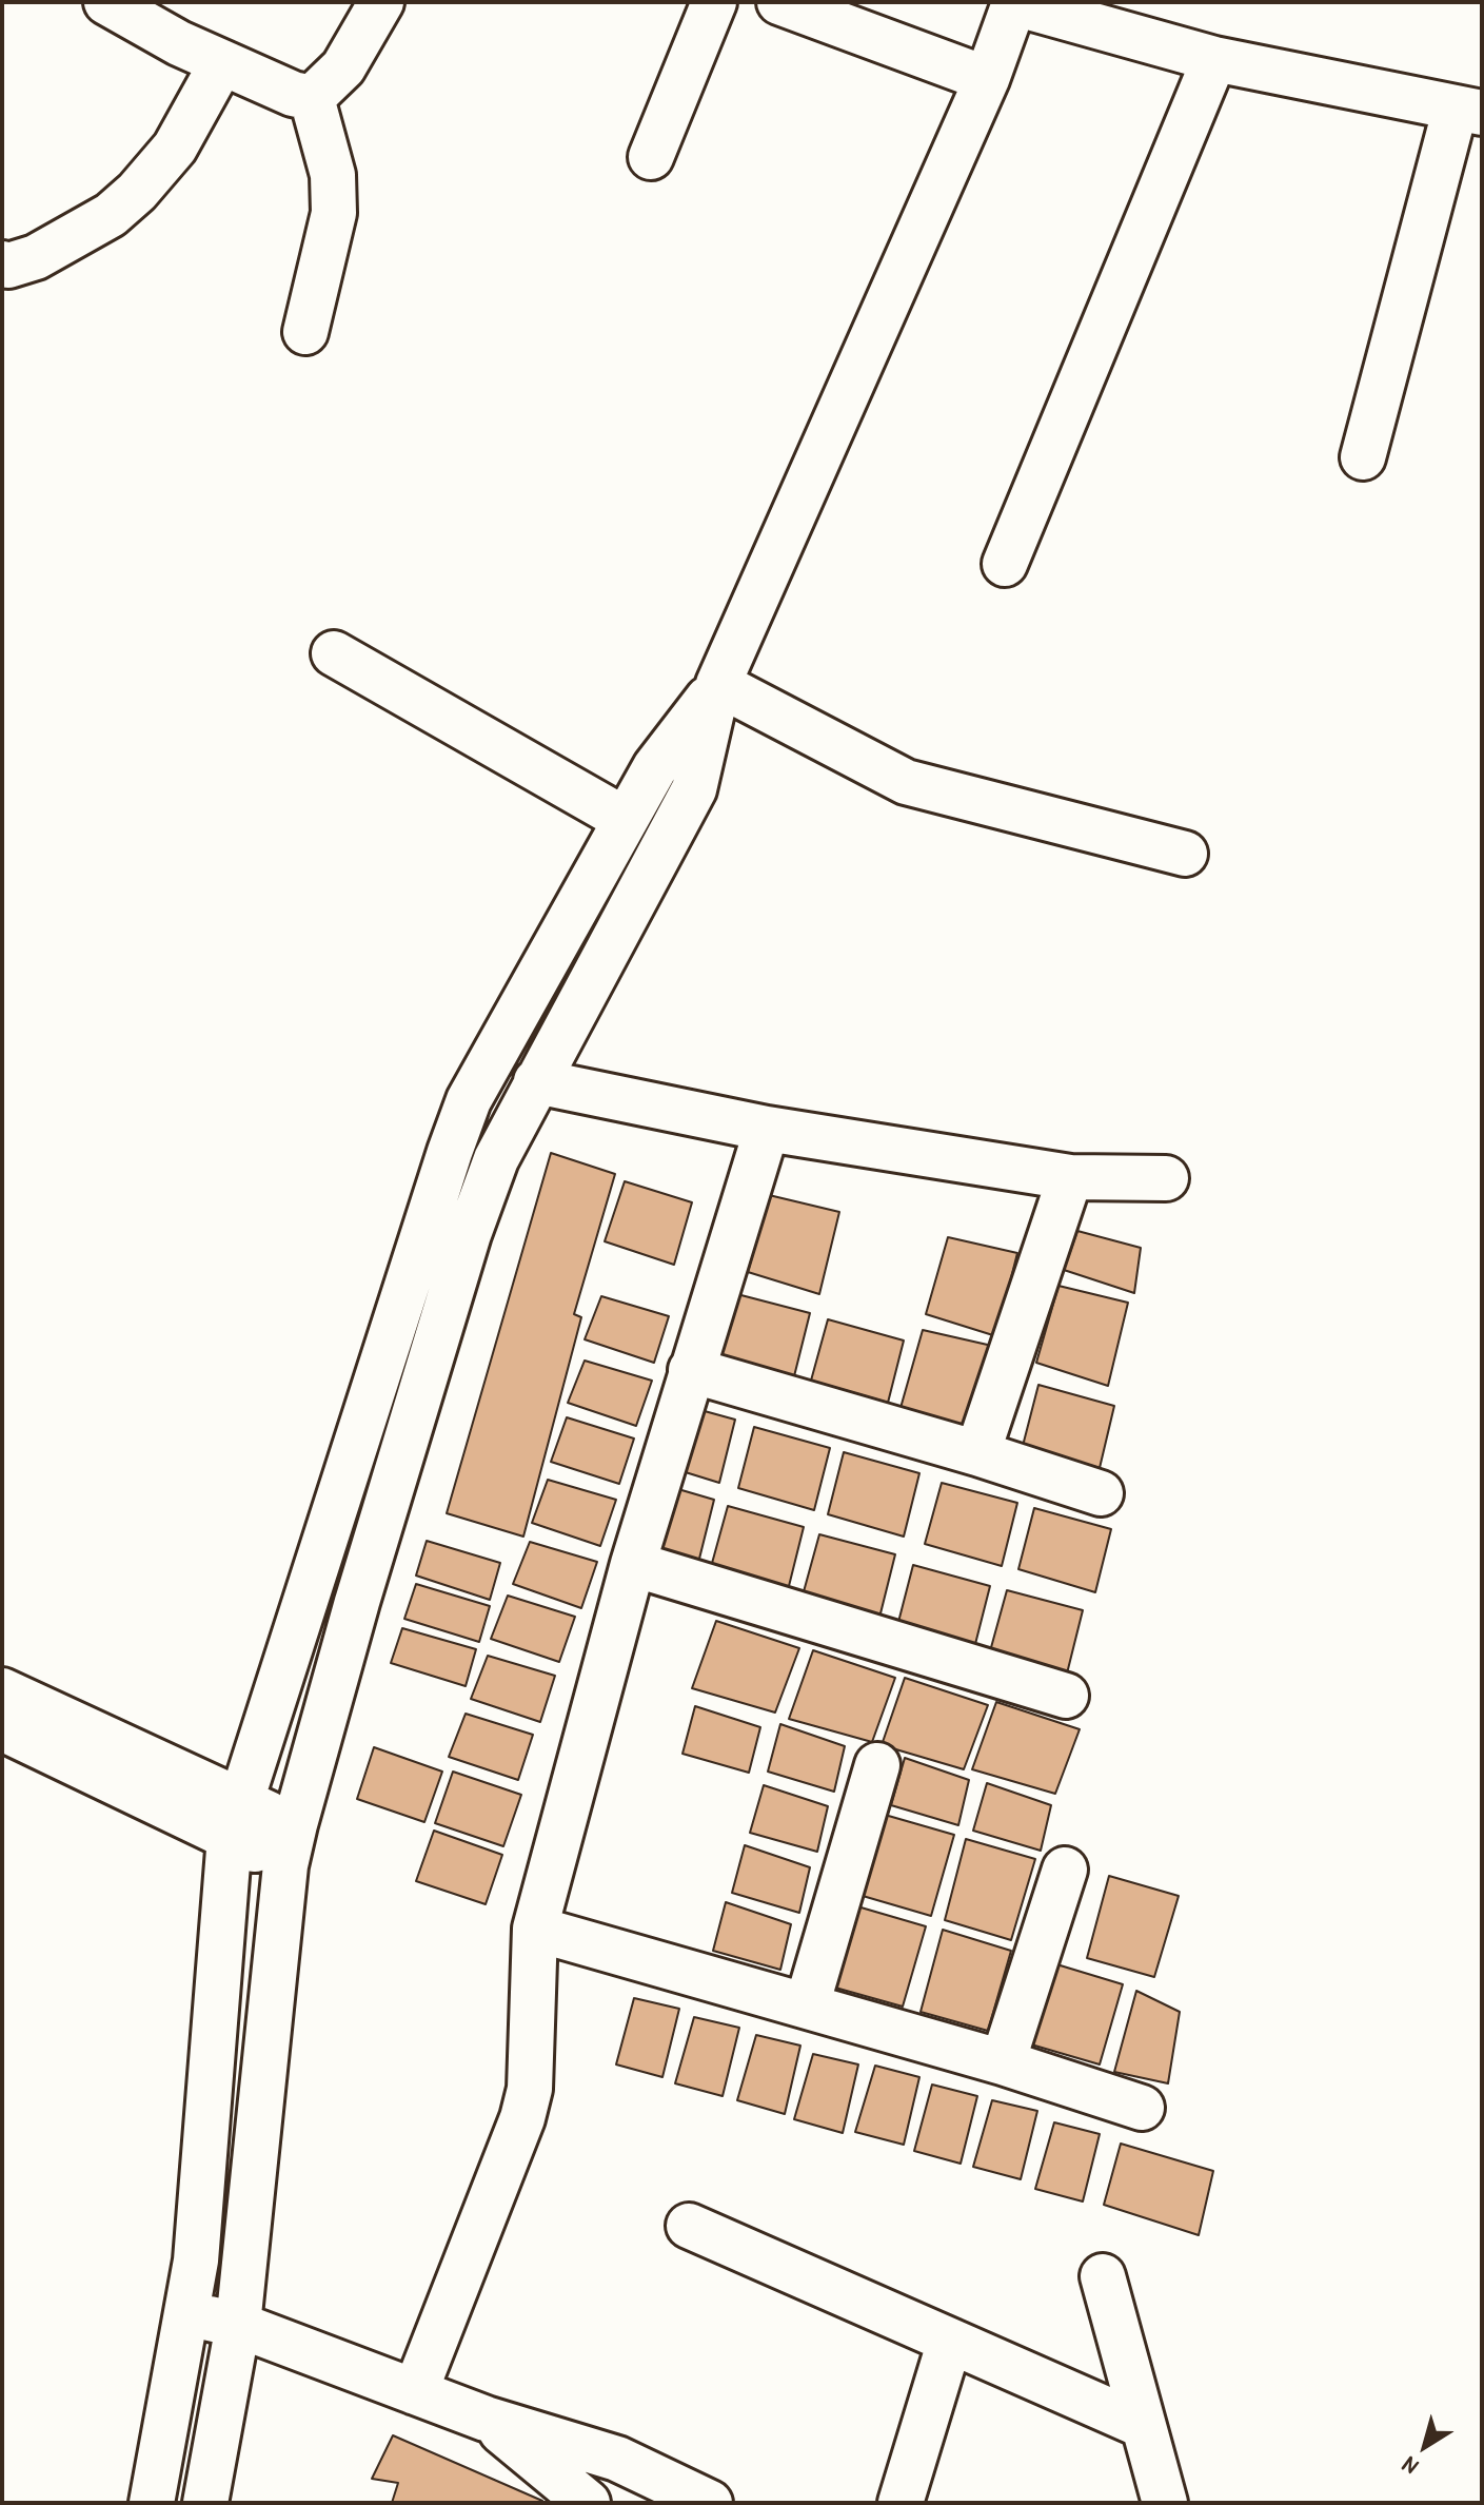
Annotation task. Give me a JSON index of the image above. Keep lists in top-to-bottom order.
{
  "north": "bottom left"
}
